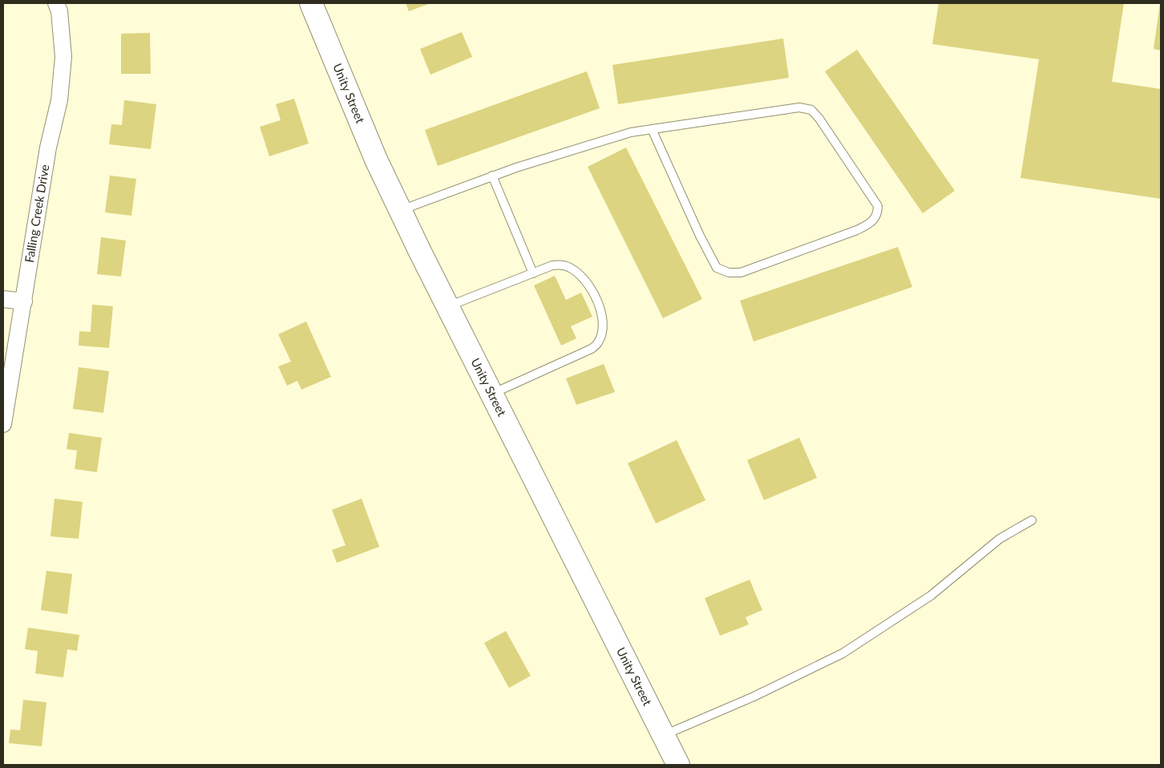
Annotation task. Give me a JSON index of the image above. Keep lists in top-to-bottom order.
{
  "streets": {
    "street": ["Unity Street", "Falling Creek Drive"]
  }
}
